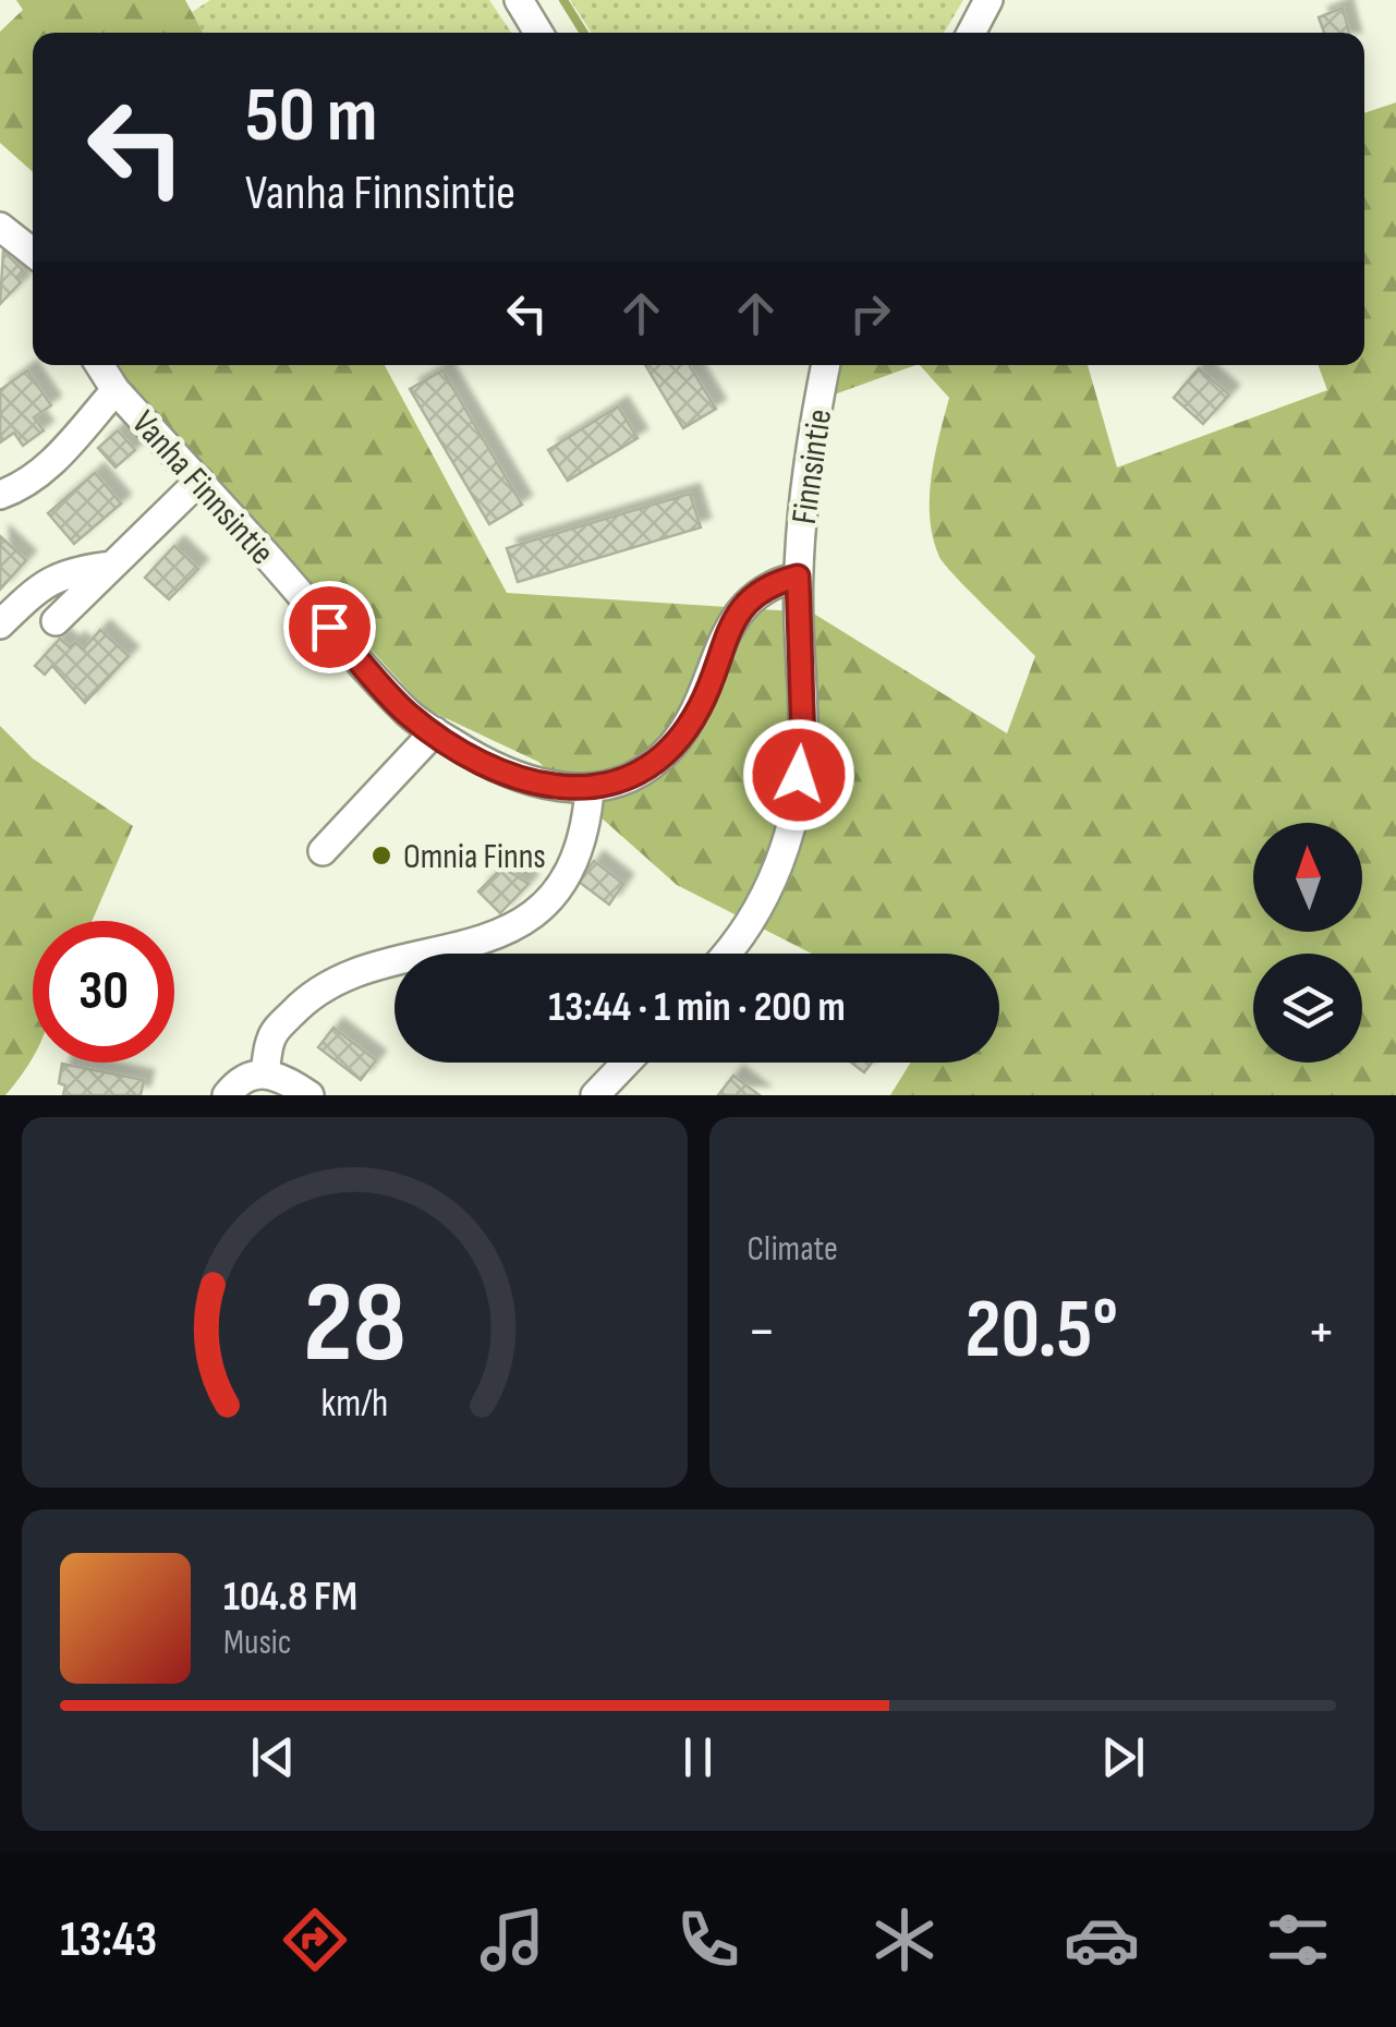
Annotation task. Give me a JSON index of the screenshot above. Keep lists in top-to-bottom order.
{
  "streets": {
    "street": ["Finnsintie", "Vanha Finnsintie"]
  },
  "crossings": [
    ["Finnsintie", "Vanha Finnsintie"]
  ],
  "places": ["Omnia Finns"],
  "north": "top",
  "page": {
    "turn": ["50 m", "Vanha Finnsintie"],
    "limit": "30",
    "trip": "13:44 · 1 min · 200 m",
    "tile": "Climate",
    "heat": ["−", "20.5°", "+"],
    "song": ["104.8 FM", "Music"],
    "tabs": "13:43",
    "gauge": ["28", "km/h"]
  }
}
